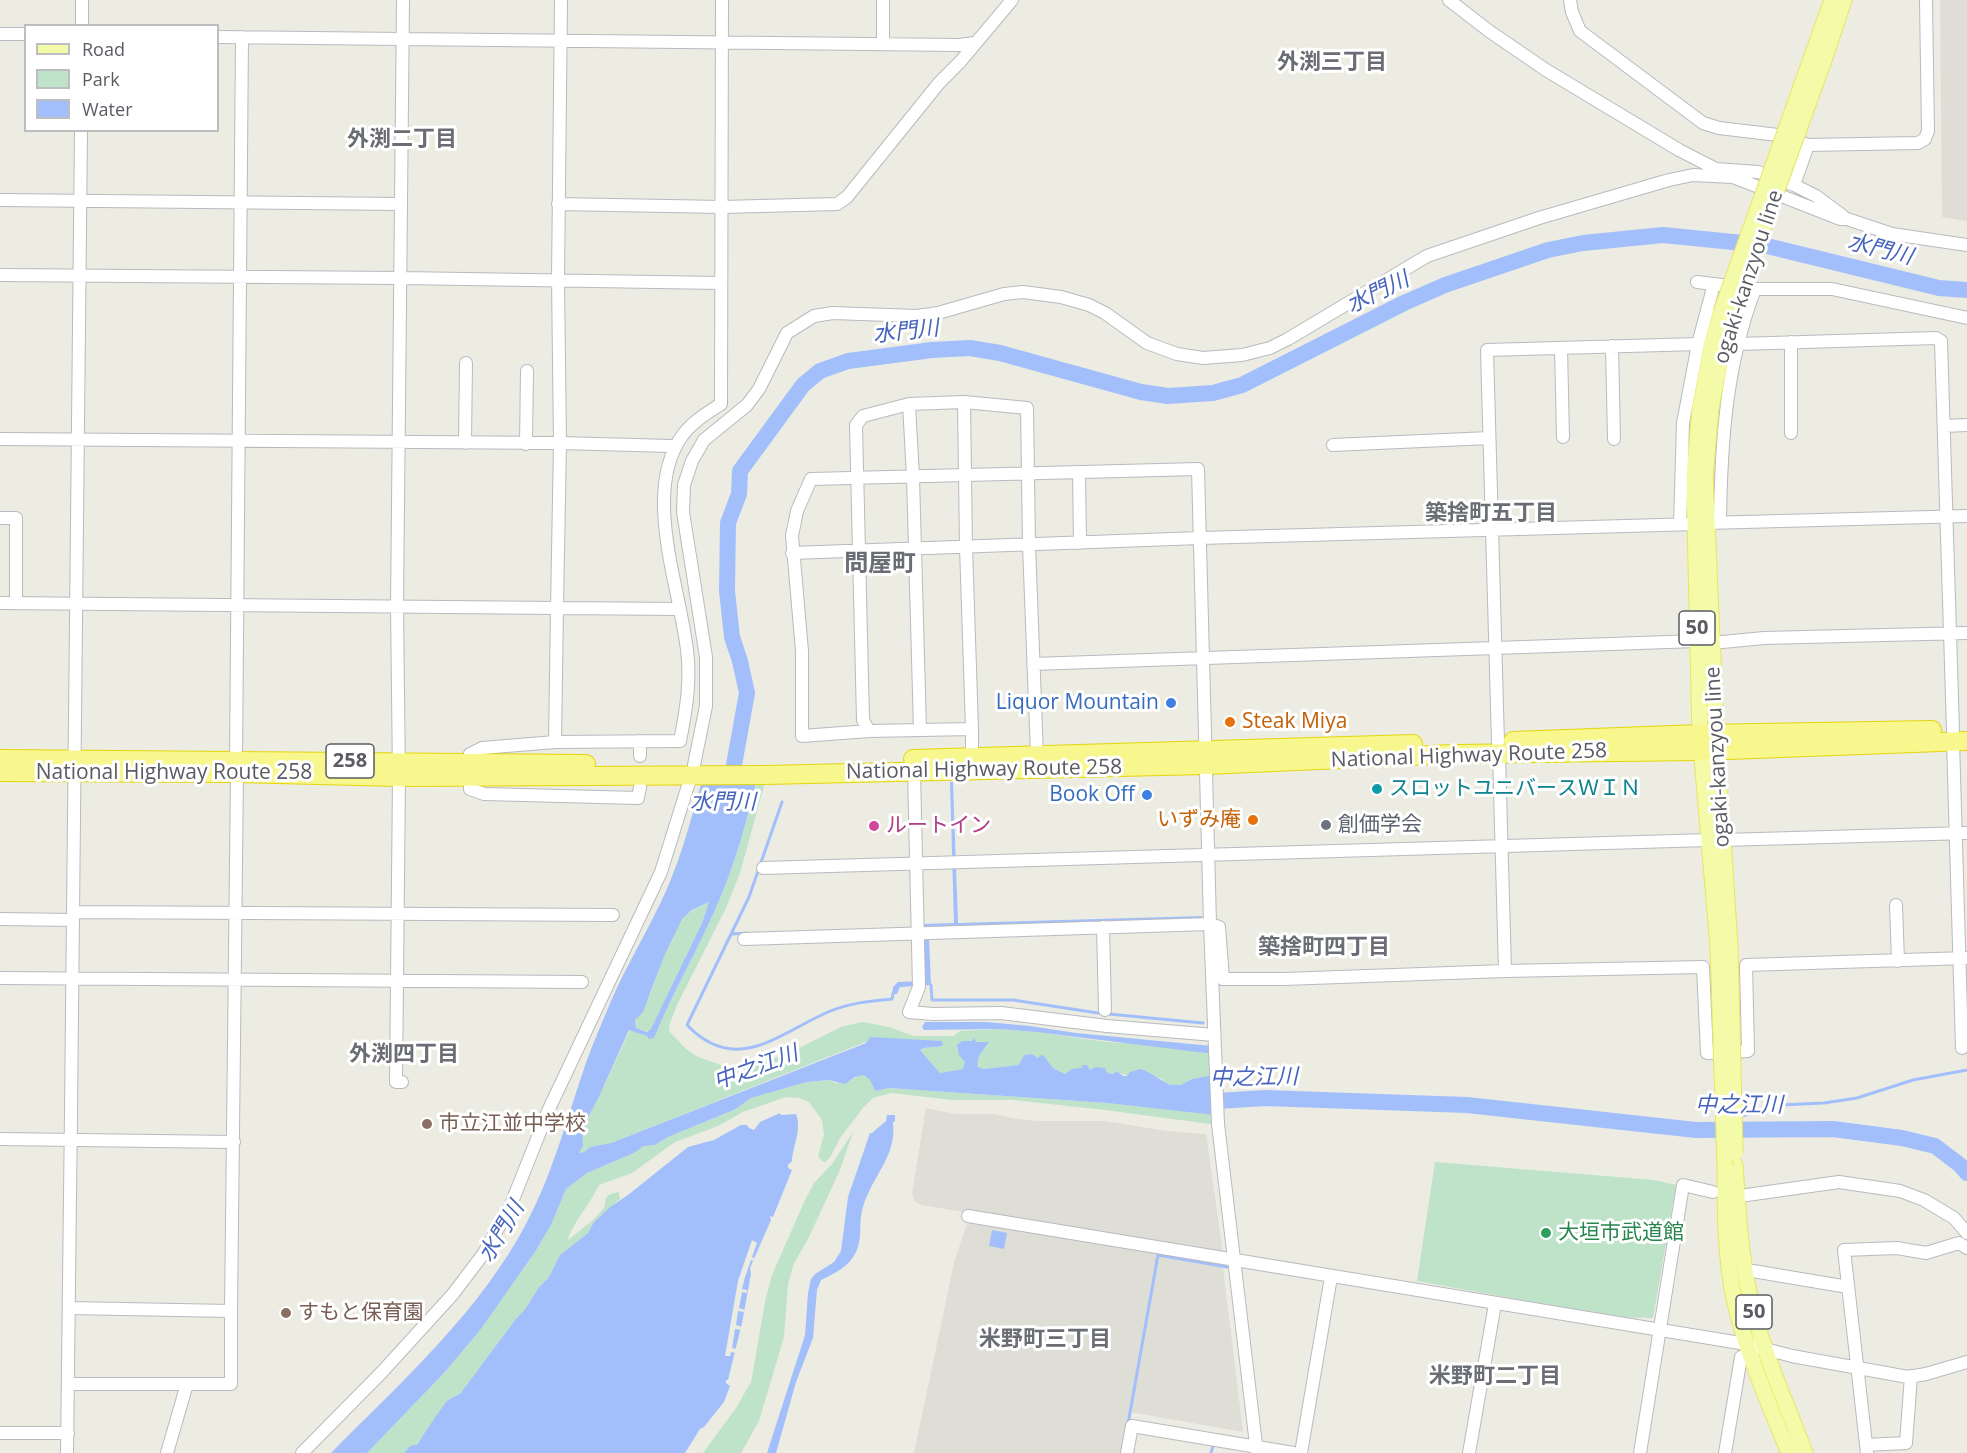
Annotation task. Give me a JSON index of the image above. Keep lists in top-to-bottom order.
{
  "streets": {
    "highway": ["National Highway Route 258", "258"],
    "main road": ["ogaki-kanzyou line", "50"]
  },
  "crossings": [
    ["ogaki-kanzyou line", "National Highway Route 258"]
  ],
  "districts": [
    "外渕三丁目",
    "外渕二丁目",
    "築捨町五丁目",
    "問屋町",
    "築捨町四丁目",
    "外渕四丁目",
    "米野町三丁目",
    "米野町二丁目"
  ],
  "water": ["水門川", "中之江川"],
  "places": [
    "Liquor Mountain",
    "Steak Miya",
    "スロットユニバースＷＩＮ",
    "Book Off",
    "いずみ庵",
    "創価学会",
    "ルートイン",
    "市立江並中学校",
    "大垣市武道館",
    "すもと保育園"
  ],
  "legend": ["Road", "Park", "Water"]
}
